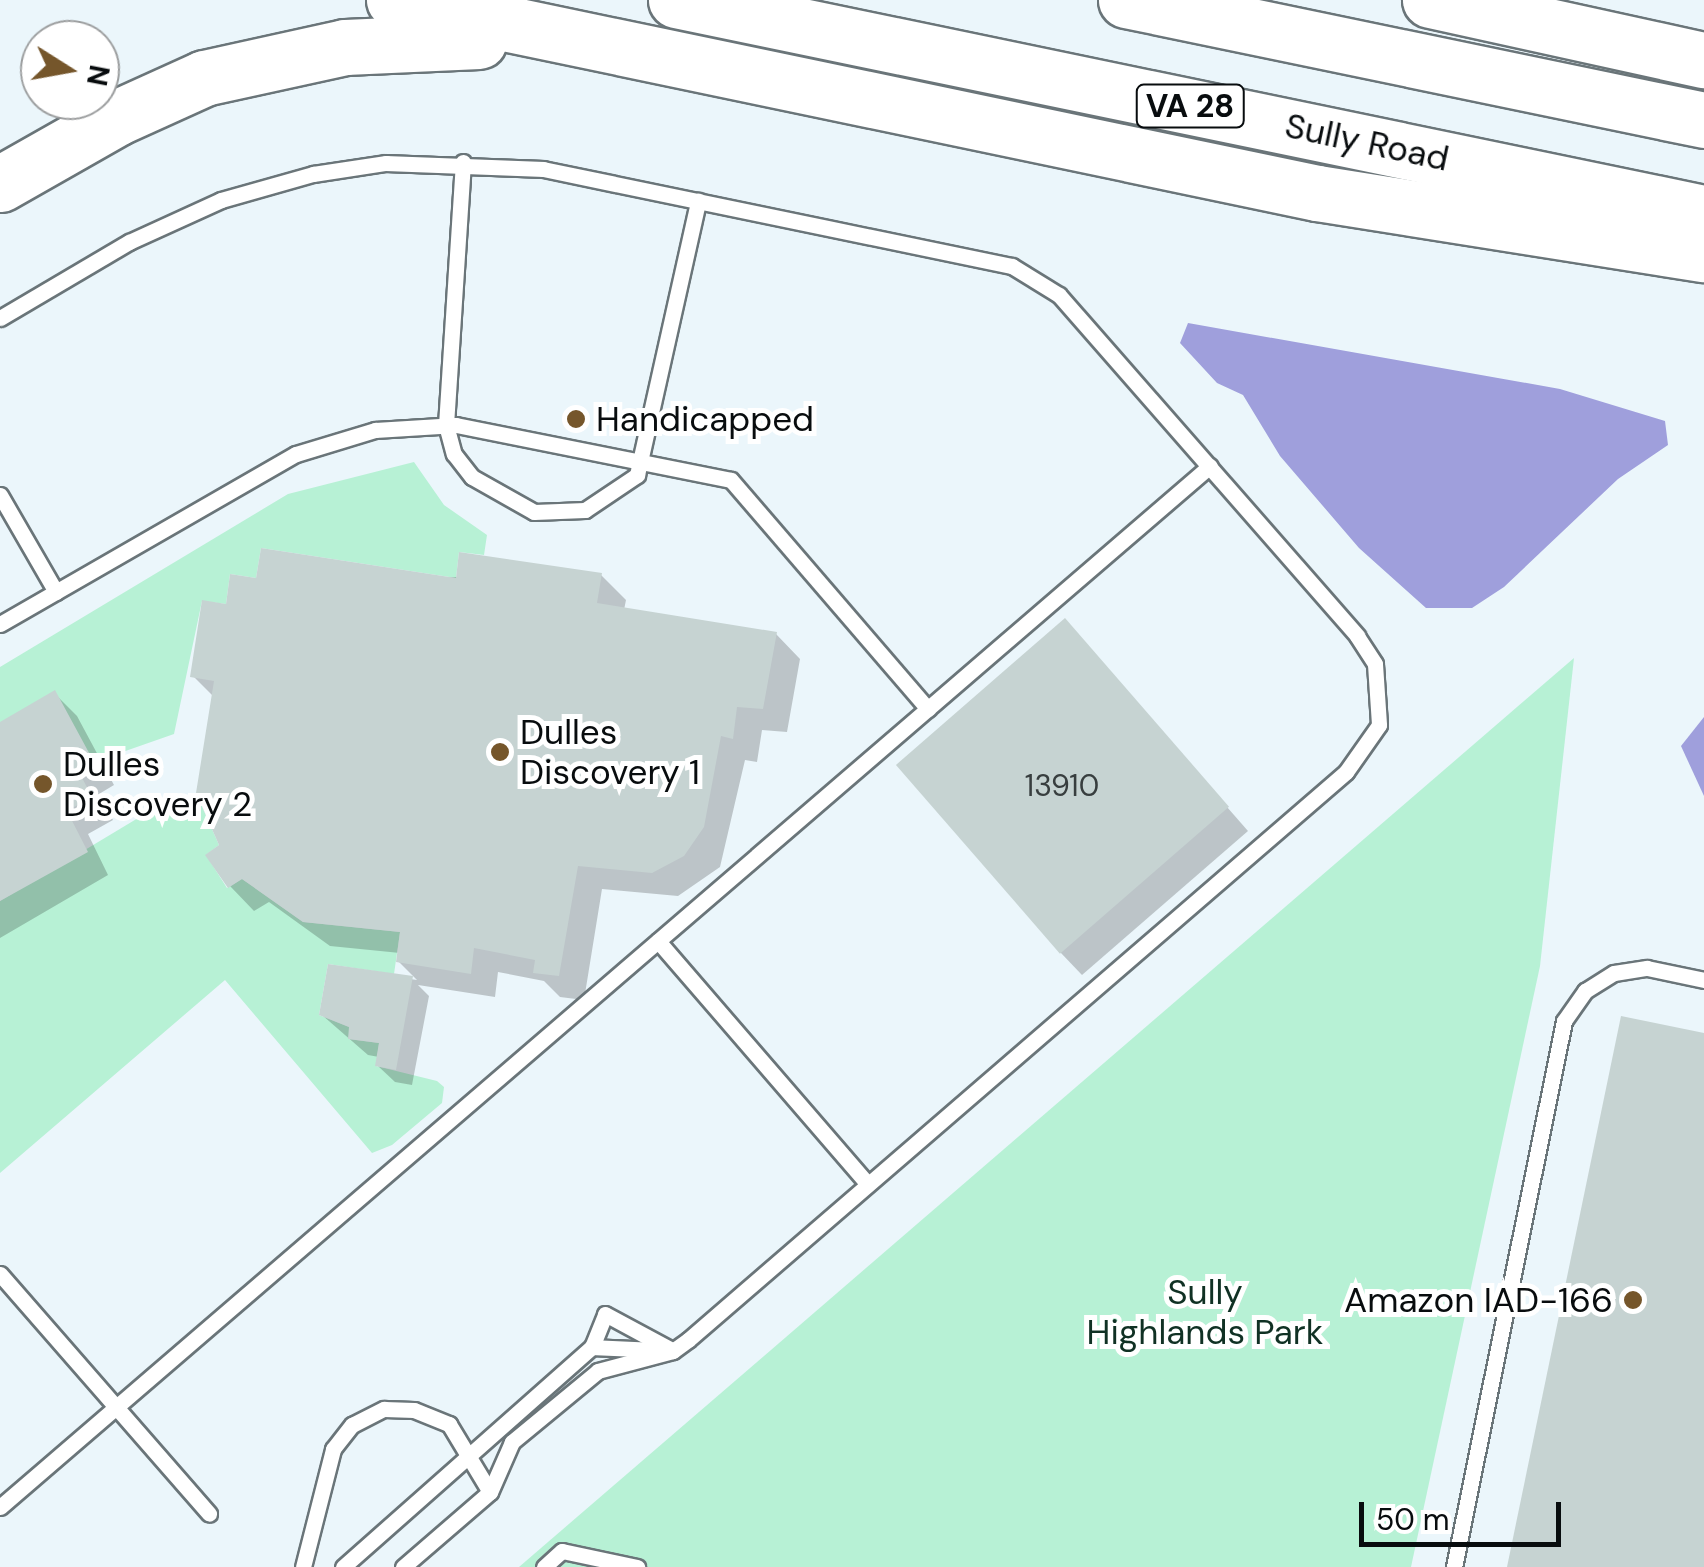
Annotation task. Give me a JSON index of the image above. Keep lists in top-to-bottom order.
{
  "streets": {
    "highway": ["VA 28", "Sully Road"]
  },
  "parks": ["Sully Highlands Park"],
  "places": [
    "Handicapped",
    "Dulles Discovery 1",
    "Dulles Discovery 2",
    "Amazon IAD-166"
  ],
  "house_numbers": ["13910"],
  "scale_bar": "50 m",
  "north": "right"
}
